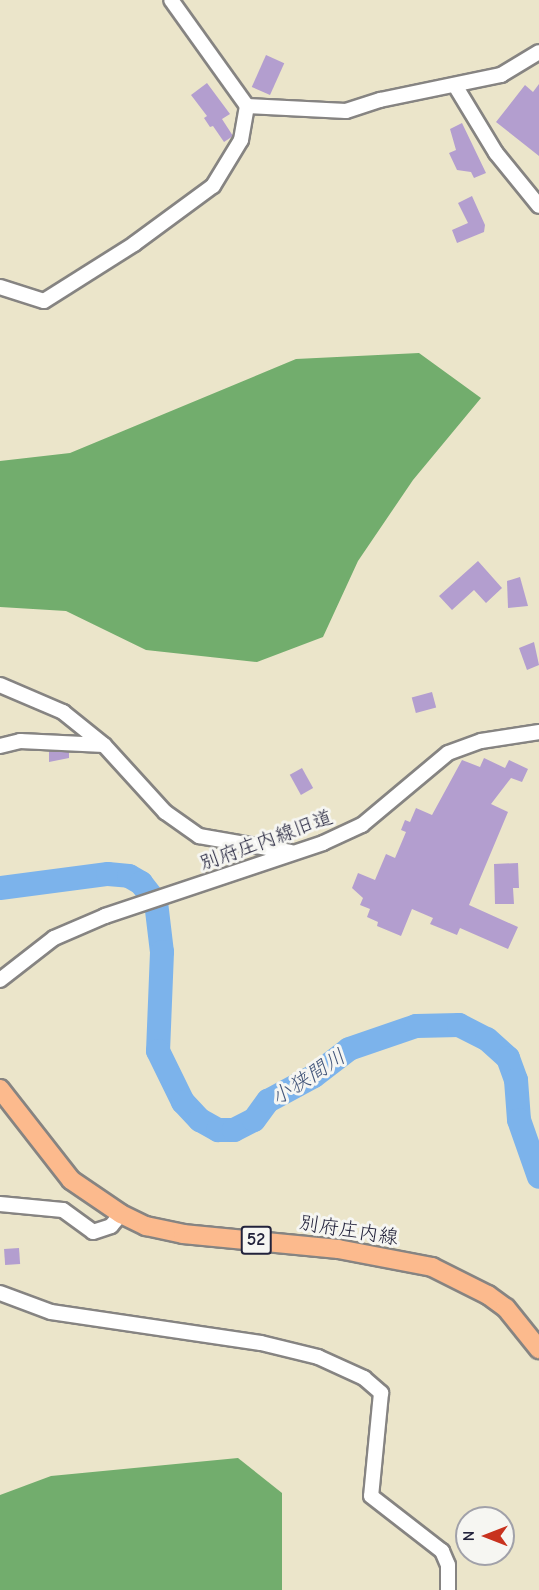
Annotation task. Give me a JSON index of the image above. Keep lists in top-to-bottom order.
{
  "streets": {
    "main road": ["別府庄内線", "52"],
    "street": ["別府庄内線旧道"]
  },
  "water": ["小狭間川"],
  "north": "left"
}
